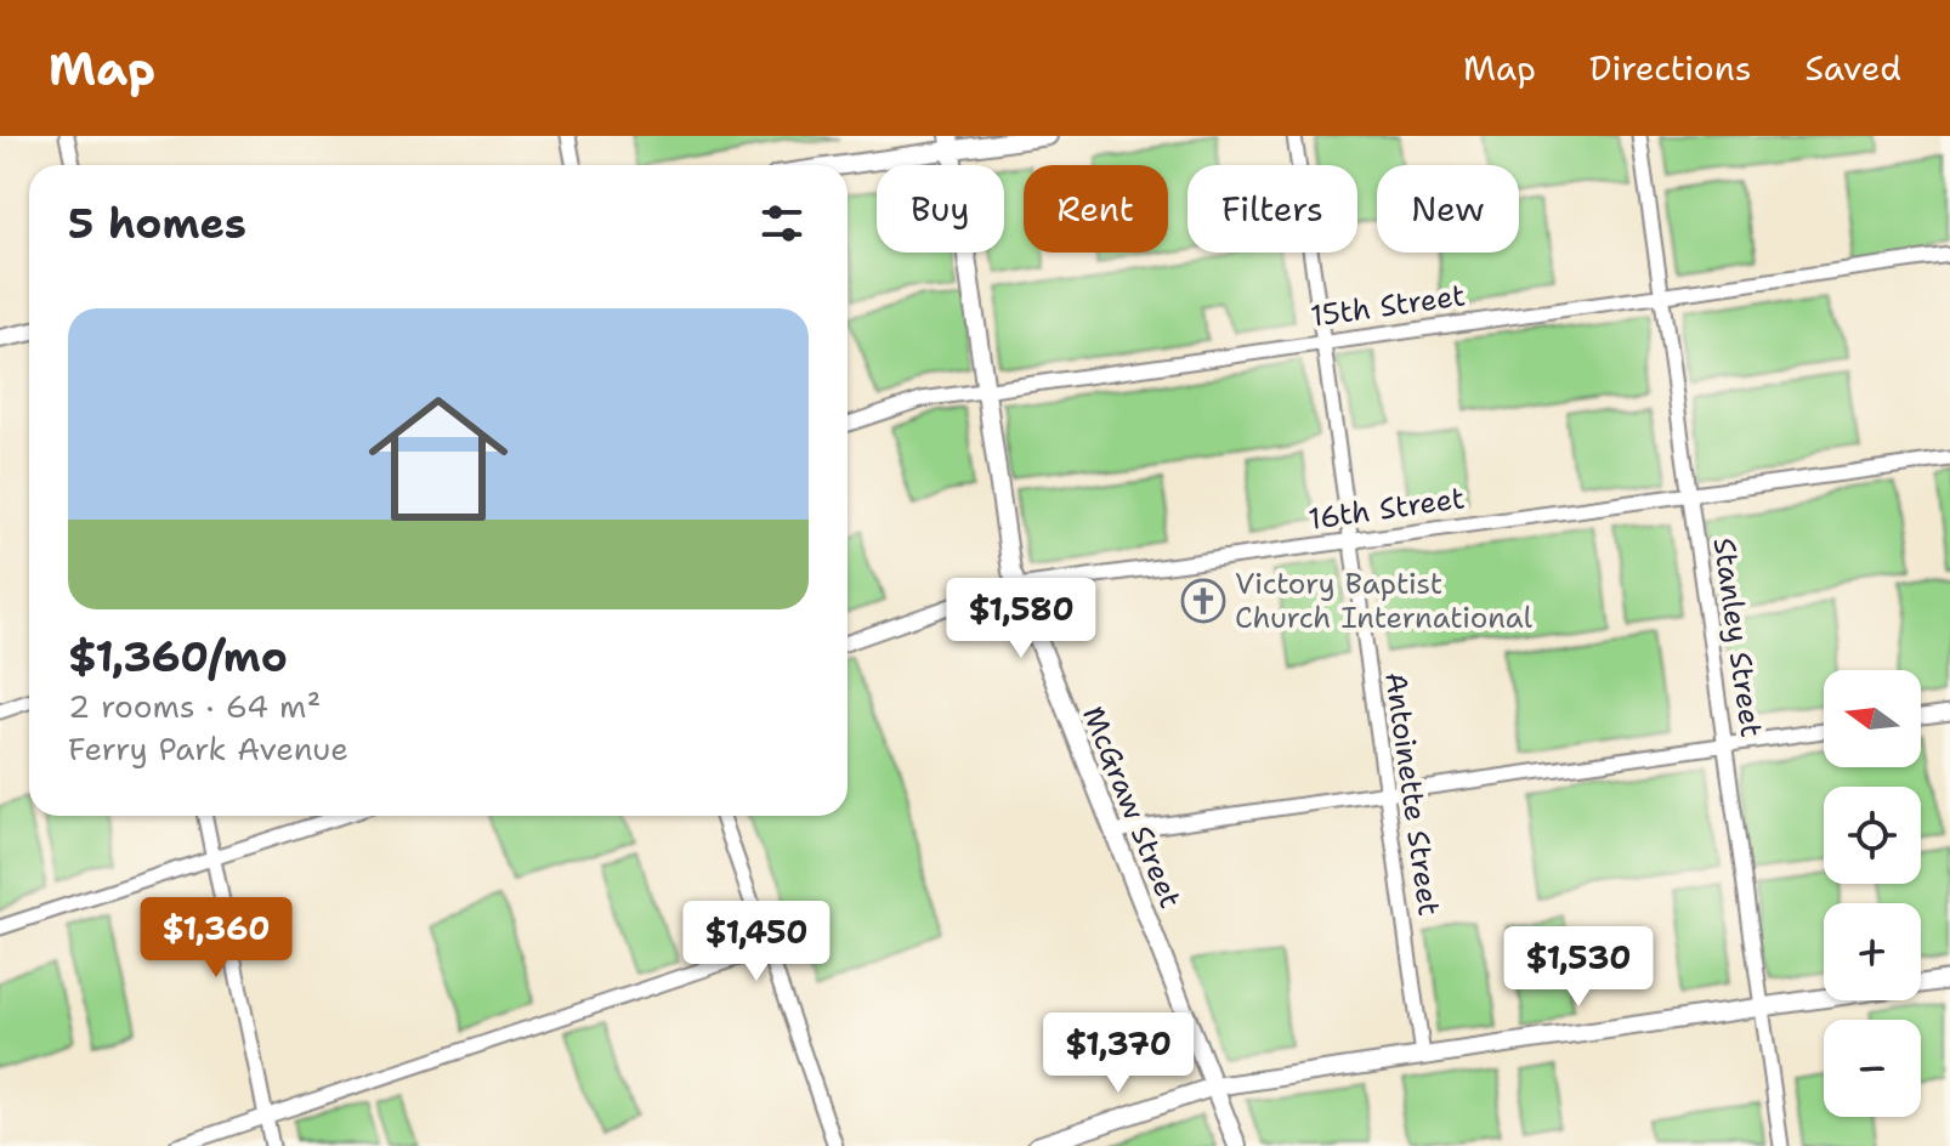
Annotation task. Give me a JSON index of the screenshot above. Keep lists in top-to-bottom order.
{
  "streets": {
    "street": [
      "15th Street",
      "16th Street",
      "Stanley Street",
      "Antoinette Street",
      "McGraw Street"
    ]
  },
  "crossings": [
    ["15th Street", "Stanley Street"],
    ["15th Street", "Antoinette Street"],
    ["15th Street", "McGraw Street"],
    ["16th Street", "Stanley Street"],
    ["16th Street", "Antoinette Street"],
    ["16th Street", "McGraw Street"]
  ],
  "places": {
    "church": ["Victory Baptist Church International"]
  },
  "north": "left",
  "page": {
    "header": "Map",
    "nav": ["Map", "Directions", "Saved"],
    "chip": [
      "Buy",
      "Rent",
      "Filters",
      "New"
    ],
    "heading": "5 homes",
    "list": [
      {
        "name": "$1,360/mo",
        "note": "2 rooms · 64 m² · Ferry Park Avenue"
      }
    ],
    "price": [
      "$1,580",
      "$1,360",
      "$1,450",
      "$1,530",
      "$1,370"
    ],
    "map_buttons": ["+", "−"]
  }
}
